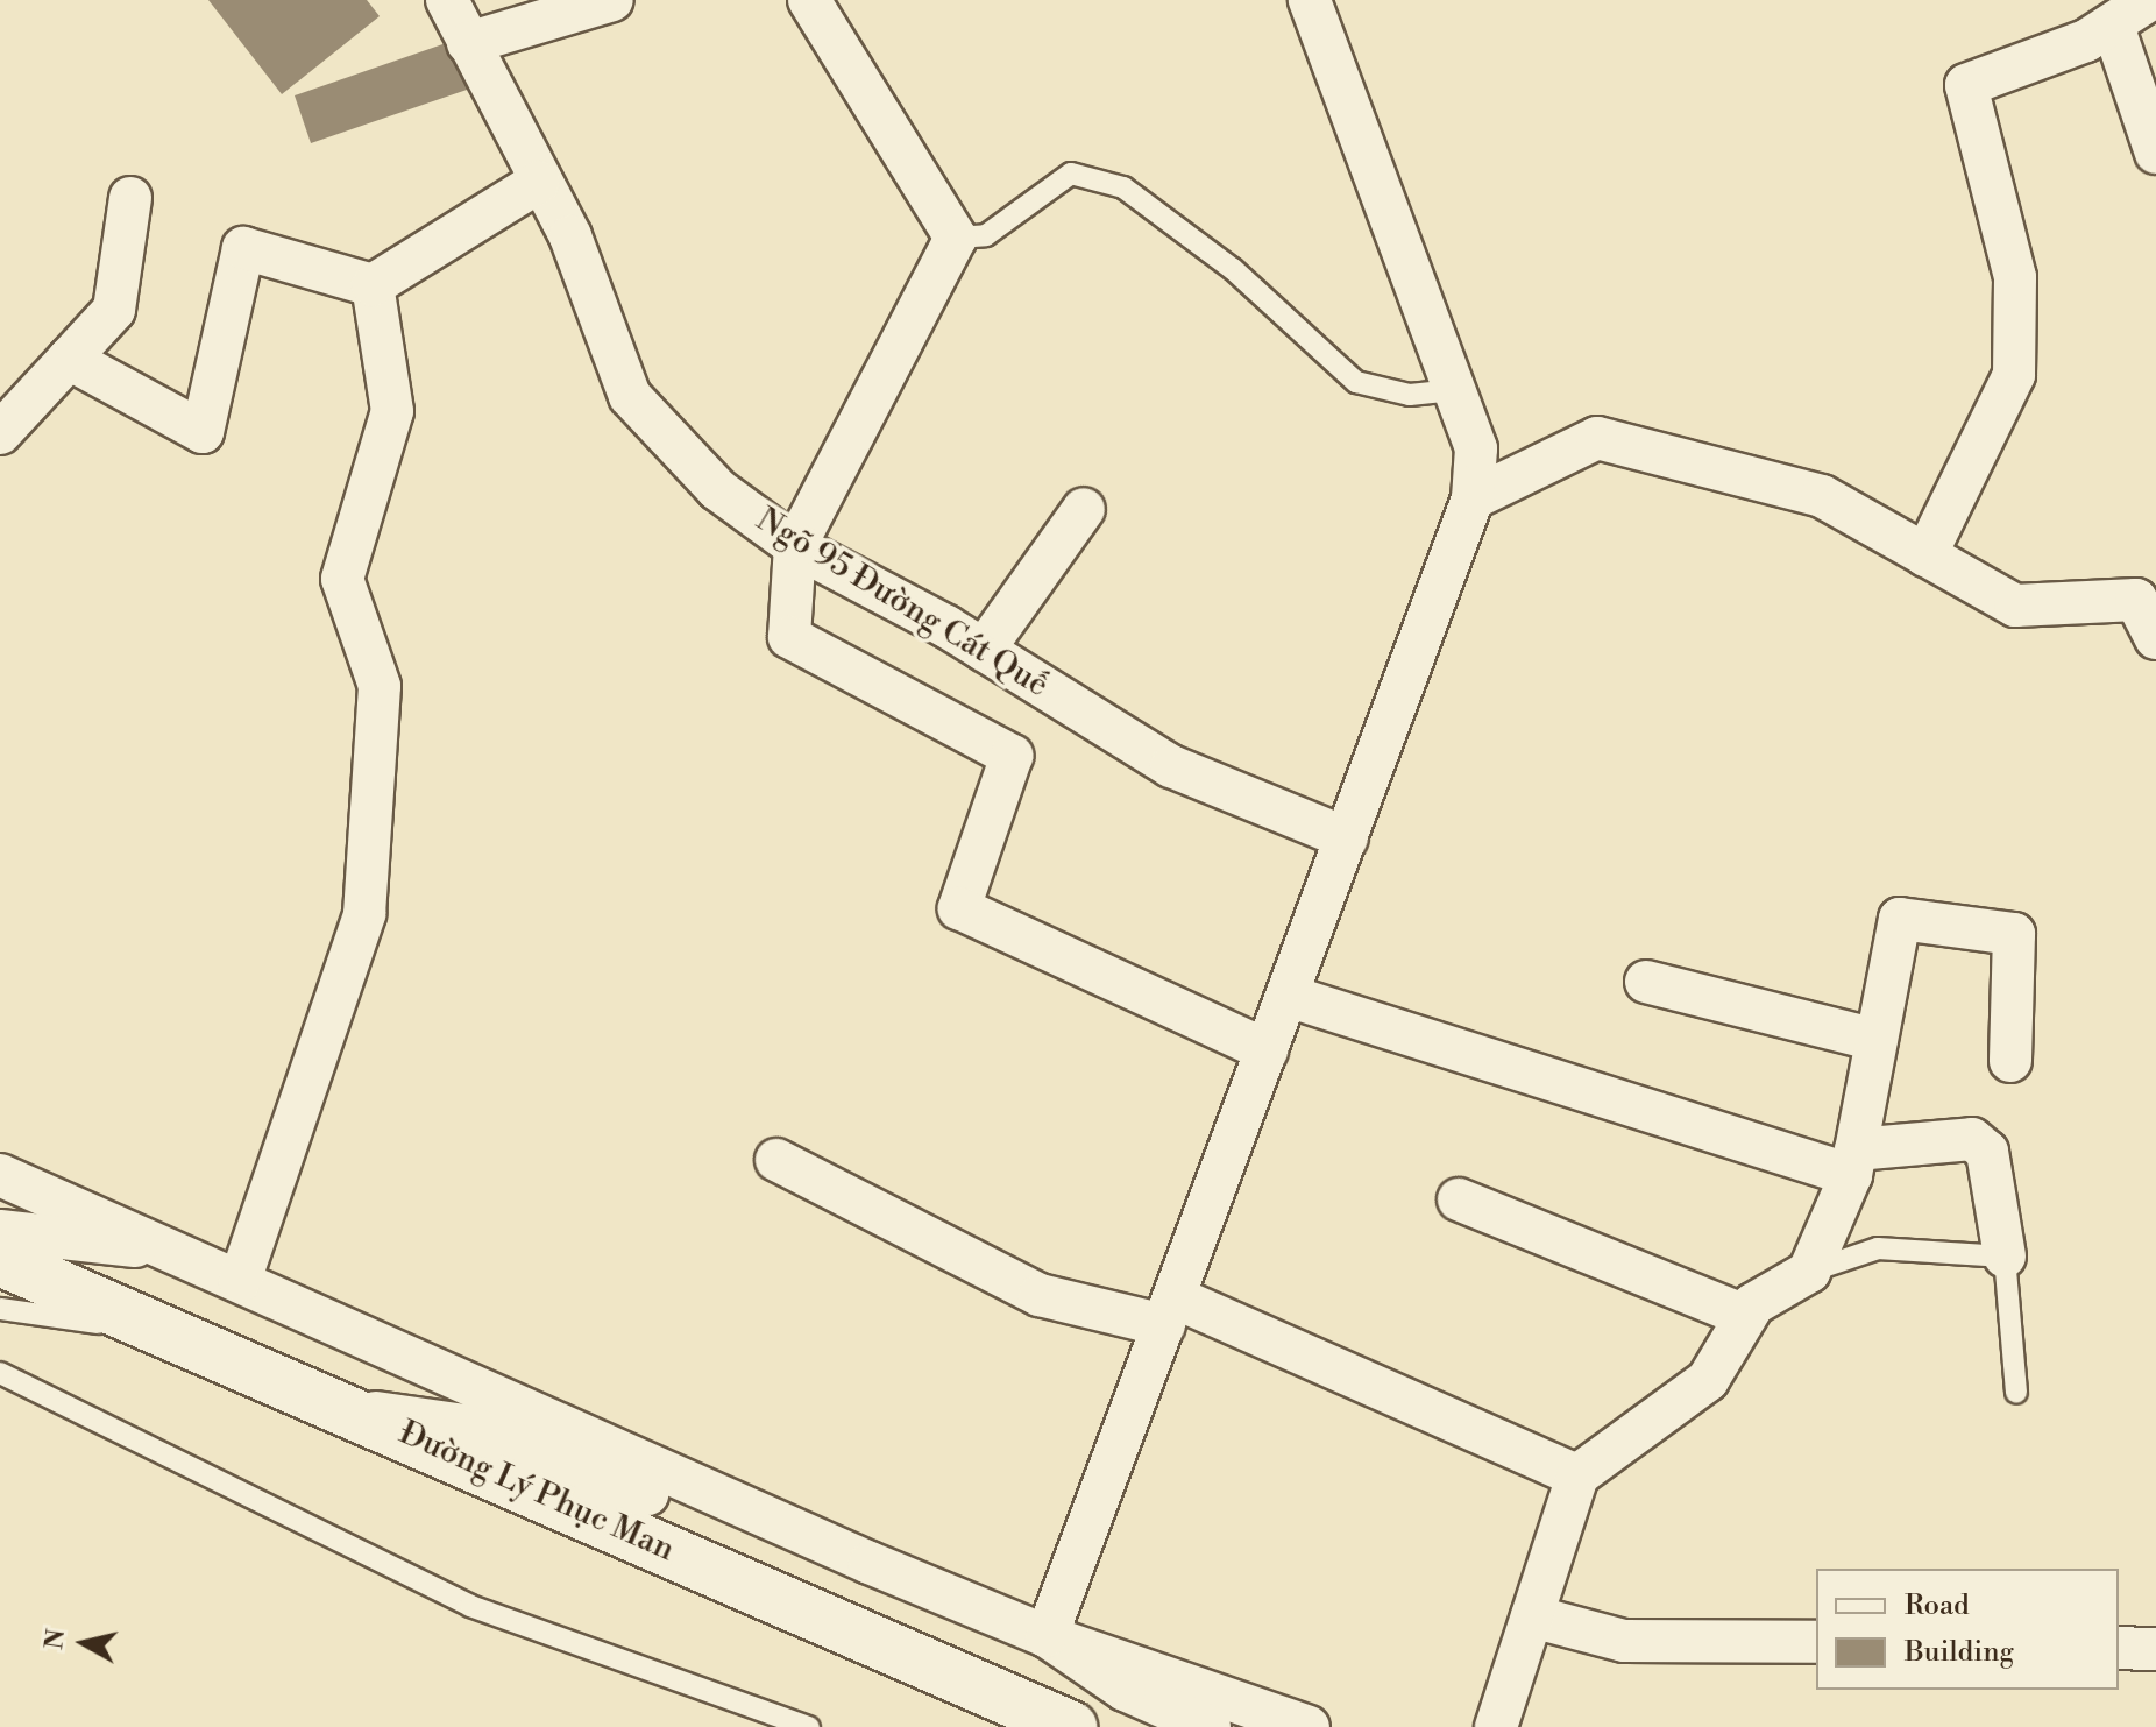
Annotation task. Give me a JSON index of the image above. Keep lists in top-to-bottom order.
{
  "streets": {
    "main road": ["Đường Lý Phục Man"],
    "street": ["Ngõ 95 Đường Cát Quế"]
  },
  "legend": ["Road", "Building"],
  "north": "left"
}
